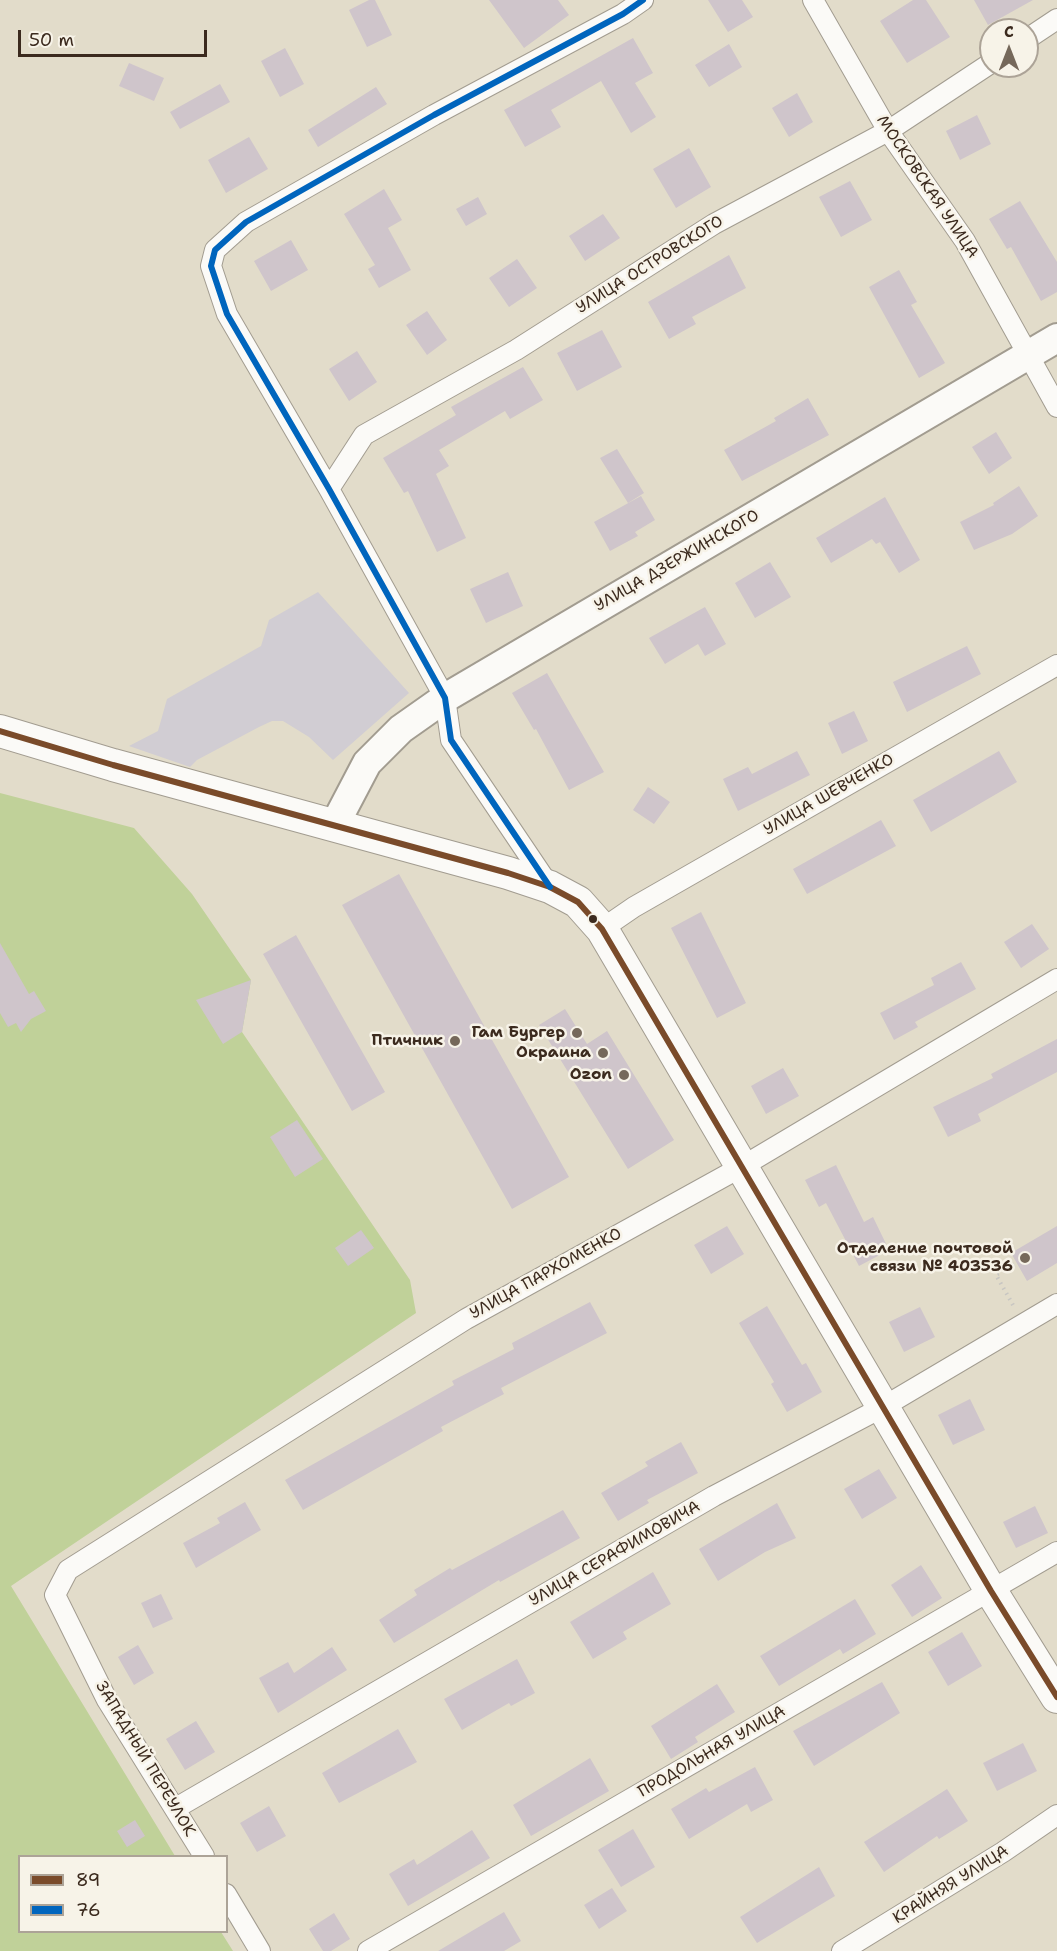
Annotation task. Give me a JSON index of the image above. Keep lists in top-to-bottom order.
{
  "streets": {
    "street": [
      "МОСКОВСКАЯ УЛИЦА",
      "УЛИЦА ОСТРОВСКОГО",
      "УЛИЦА ДЗЕРЖИНСКОГО",
      "УЛИЦА ШЕВЧЕНКО",
      "УЛИЦА ПАРХОМЕНКО",
      "УЛИЦА СЕРАФИМОВИЧА",
      "ПРОДОЛЬНАЯ УЛИЦА",
      "ЗАПАДНЫЙ ПЕРЕУЛОК",
      "КРАЙНЯЯ УЛИЦА"
    ]
  },
  "crossings": [
    ["МОСКОВСКАЯ УЛИЦА", "УЛИЦА ОСТРОВСКОГО"],
    ["МОСКОВСКАЯ УЛИЦА", "УЛИЦА ДЗЕРЖИНСКОГО"],
    ["УЛИЦА ПАРХОМЕНКО", "ЗАПАДНЫЙ ПЕРЕУЛОК"],
    ["УЛИЦА СЕРАФИМОВИЧА", "ЗАПАДНЫЙ ПЕРЕУЛОК"]
  ],
  "places": [
    "Гам Бургер",
    "Птичник",
    "Окраина",
    "Ozon",
    "Отделение почтовой связи № 403536"
  ],
  "lines": ["transit line 76", "transit line 89"],
  "legend": ["89", "76"],
  "scale_bar": "50 m",
  "north": "top"
}
